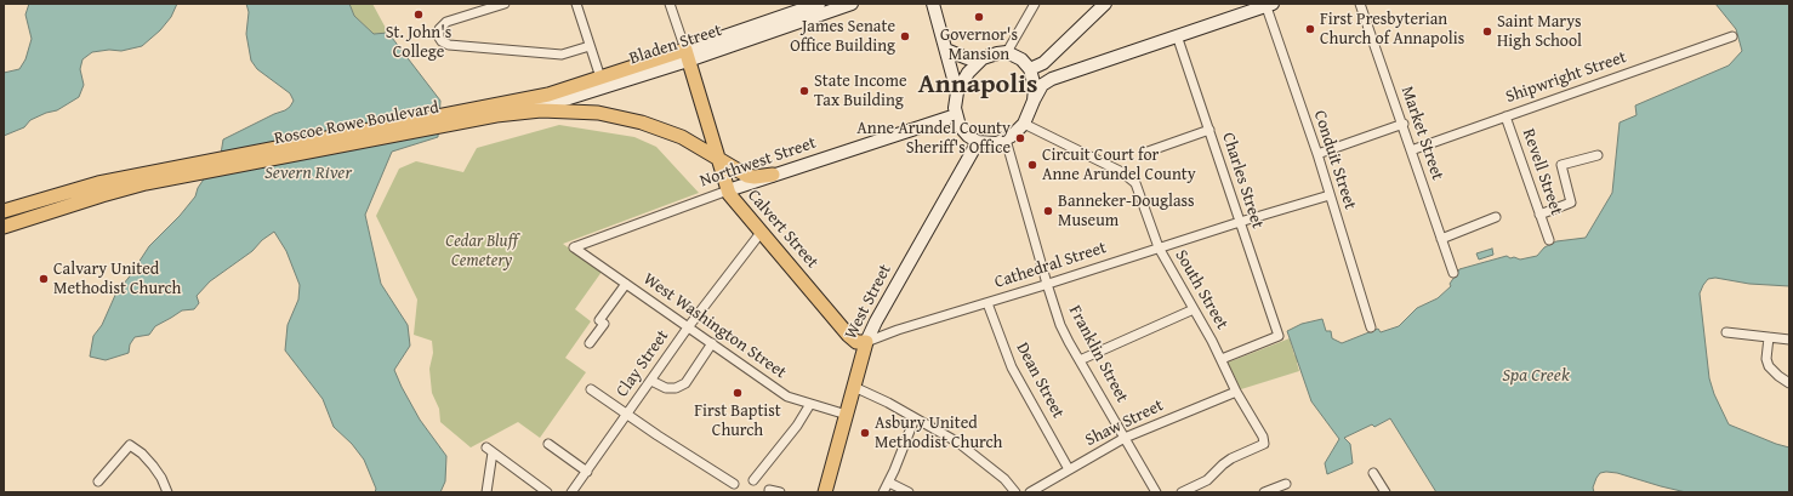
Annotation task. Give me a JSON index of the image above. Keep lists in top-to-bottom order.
{
  "streets": {
    "main road": [
      "Bladen Street",
      "Roscoe Rowe Boulevard",
      "Northwest Street",
      "Calvert Street",
      "West Street"
    ],
    "street": [
      "Shipwright Street",
      "Market Street",
      "Conduit Street",
      "Revell Street",
      "Charles Street",
      "Cathedral Street",
      "South Street",
      "West Washington Street",
      "Franklin Street",
      "Clay Street",
      "Dean Street",
      "Shaw Street"
    ]
  },
  "crossings": [
    ["Bladen Street", "Roscoe Rowe Boulevard"],
    ["Bladen Street", "Calvert Street"],
    ["Shipwright Street", "Market Street"],
    ["Shipwright Street", "Revell Street"],
    ["Roscoe Rowe Boulevard", "Northwest Street"],
    ["Roscoe Rowe Boulevard", "Calvert Street"],
    ["Conduit Street", "Cathedral Street"],
    ["Northwest Street", "Calvert Street"],
    ["Northwest Street", "South Street"],
    ["Northwest Street", "West Street"],
    ["Northwest Street", "West Washington Street"],
    ["Northwest Street", "Franklin Street"],
    ["Charles Street", "Cathedral Street"],
    ["Charles Street", "South Street"],
    ["Calvert Street", "Cathedral Street"],
    ["Calvert Street", "West Street"],
    ["Calvert Street", "Clay Street"],
    ["Cathedral Street", "South Street"],
    ["Cathedral Street", "West Street"],
    ["Cathedral Street", "Franklin Street"],
    ["Cathedral Street", "Dean Street"],
    ["South Street", "West Street"],
    ["South Street", "Franklin Street"],
    ["South Street", "Shaw Street"],
    ["West Street", "West Washington Street"],
    ["West Street", "Franklin Street"],
    ["West Washington Street", "Clay Street"],
    ["Franklin Street", "Shaw Street"],
    ["Dean Street", "Shaw Street"]
  ],
  "districts": ["Annapolis"],
  "water": ["Severn River", "Spa Creek"],
  "parks": ["Cedar Bluff Cemetery"],
  "places": [
    "St. John's College",
    "Governor's Mansion",
    "First Presbyterian Church of Annapolis",
    "Saint Marys High School",
    "James Senate Office Building",
    "State Income Tax Building",
    "Anne Arundel County Sheriff's Office",
    "Circuit Court for Anne Arundel County",
    "Banneker-Douglass Museum",
    "Calvary United Methodist Church",
    "First Baptist Church",
    "Asbury United Methodist Church"
  ]
}
